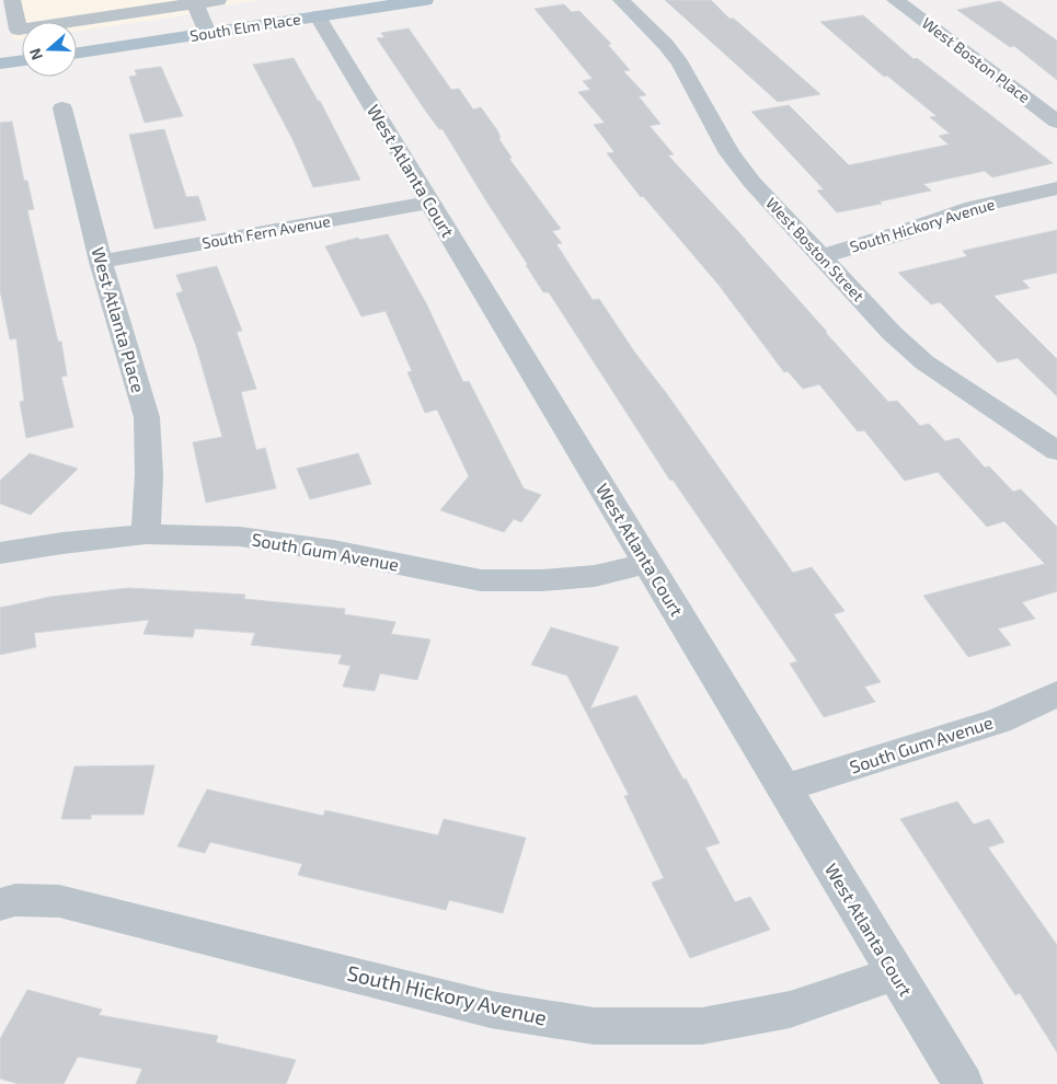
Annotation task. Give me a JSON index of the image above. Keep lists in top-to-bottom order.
{
  "streets": {
    "main road": ["South Elm Place"],
    "street": [
      "West Boston Place",
      "West Atlanta Court",
      "South Hickory Avenue",
      "South Fern Avenue",
      "West Boston Street",
      "West Atlanta Place",
      "South Gum Avenue"
    ]
  },
  "crossings": [
    ["South Elm Place", "West Atlanta Court"],
    ["West Atlanta Court", "South Hickory Avenue"],
    ["West Atlanta Court", "South Fern Avenue"],
    ["West Atlanta Court", "South Gum Avenue"],
    ["South Hickory Avenue", "West Boston Street"],
    ["South Fern Avenue", "West Atlanta Place"],
    ["West Atlanta Place", "South Gum Avenue"]
  ],
  "north": "left"
}
